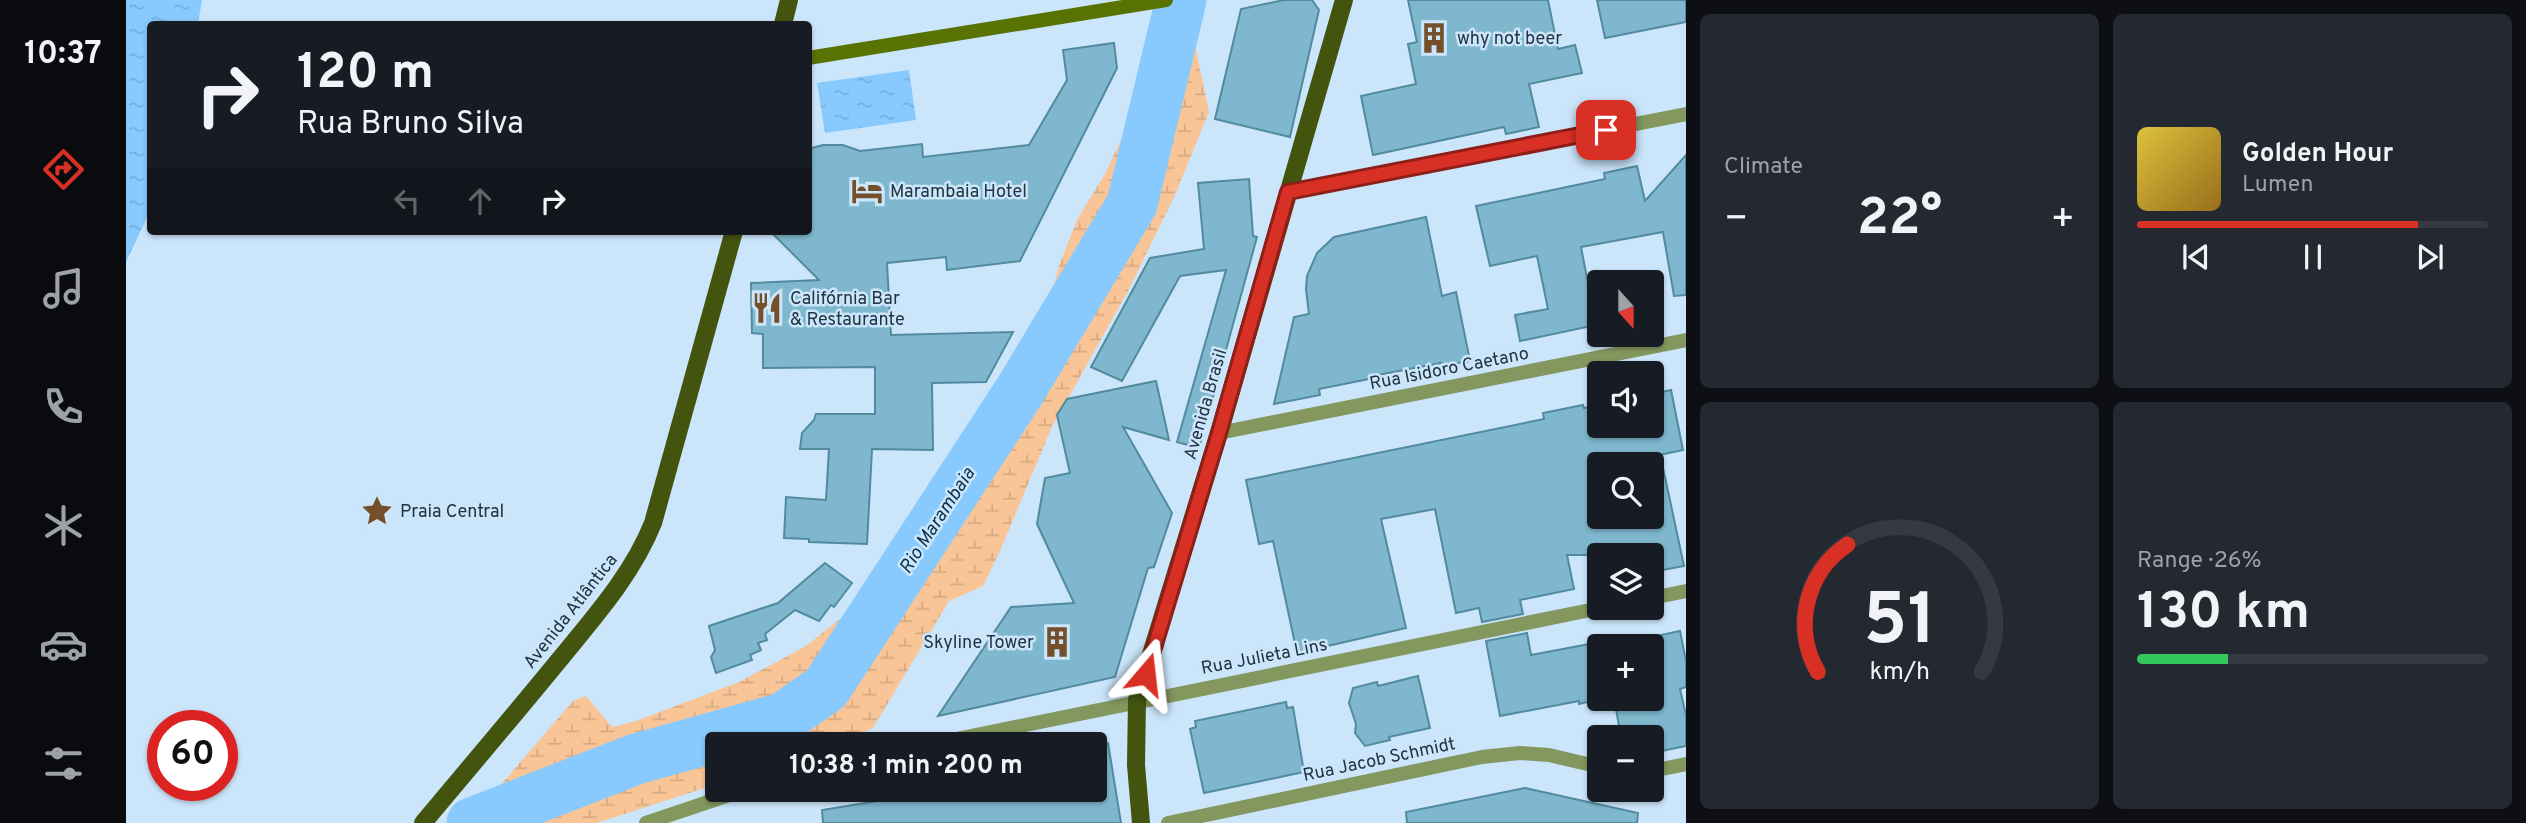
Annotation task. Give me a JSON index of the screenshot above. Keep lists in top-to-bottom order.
{
  "streets": {
    "main road": ["Avenida Brasil", "Avenida Atlântica"],
    "street": ["Rua Isidoro Caetano", "Rua Julieta Lins", "Rua Jacob Schmidt"]
  },
  "crossings": [
    ["Rua Isidoro Caetano", "Avenida Brasil"],
    ["Avenida Brasil", "Rua Julieta Lins"]
  ],
  "water": ["Rio Marambaia"],
  "places": {
    "building": ["why not beer", "Skyline Tower"],
    "hotel": ["Marambaia Hotel"],
    "restaurant": ["Califórnia Bar & Restaurante"],
    "place": ["Praia Central"]
  },
  "north": "bottom",
  "page": {
    "tabs": "10:37",
    "tile": [
      "Climate",
      ["Range · 26%", "130 km"]
    ],
    "turn": ["120 m", "Rua Bruno Silva"],
    "song": ["Golden Hour", "Lumen"],
    "heat": ["−", "22°", "+"],
    "map_buttons": ["+", "−"],
    "limit": "60",
    "trip": "10:38 · 1 min · 200 m",
    "gauge": ["51", "km/h"]
  }
}
